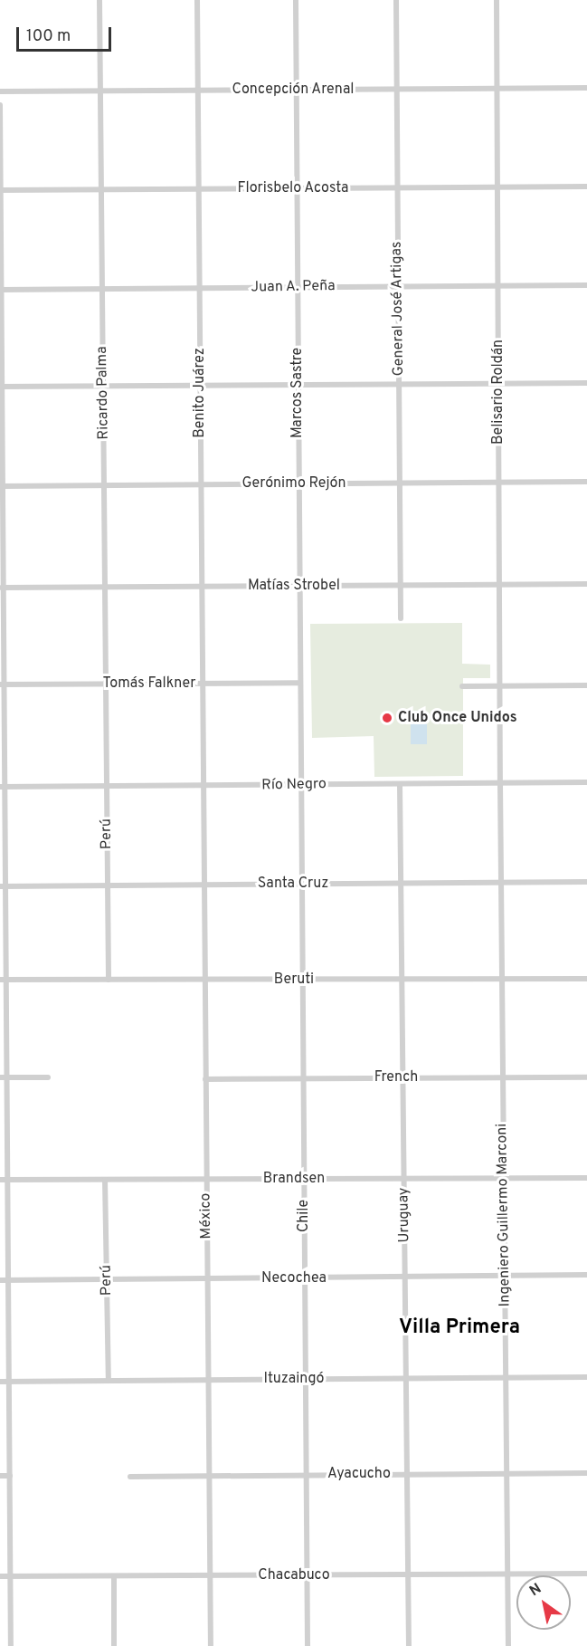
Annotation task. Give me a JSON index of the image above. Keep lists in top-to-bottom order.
{
  "streets": {
    "street": [
      "Concepción Arenal",
      "Florisbelo Acosta",
      "Juan A. Peña",
      "General José Artigas",
      "Belisario Roldán",
      "Ricardo Palma",
      "Benito Juárez",
      "Marcos Sastre",
      "Gerónimo Rejón",
      "Matías Strobel",
      "Tomás Falkner",
      "Río Negro",
      "Perú",
      "Santa Cruz",
      "Beruti",
      "French",
      "Brandsen",
      "Uruguay",
      "Ingeniero Guillermo Marconi",
      "México",
      "Chile",
      "Necochea",
      "Ituzaingó",
      "Ayacucho",
      "Chacabuco"
    ]
  },
  "crossings": [
    ["Concepción Arenal", "General José Artigas"],
    ["Concepción Arenal", "Belisario Roldán"],
    ["Concepción Arenal", "Ricardo Palma"],
    ["Concepción Arenal", "Benito Juárez"],
    ["Concepción Arenal", "Marcos Sastre"],
    ["Florisbelo Acosta", "General José Artigas"],
    ["Florisbelo Acosta", "Belisario Roldán"],
    ["Florisbelo Acosta", "Ricardo Palma"],
    ["Florisbelo Acosta", "Benito Juárez"],
    ["Florisbelo Acosta", "Marcos Sastre"],
    ["Juan A. Peña", "General José Artigas"],
    ["Juan A. Peña", "Belisario Roldán"],
    ["Juan A. Peña", "Ricardo Palma"],
    ["Juan A. Peña", "Benito Juárez"],
    ["Juan A. Peña", "Marcos Sastre"],
    ["General José Artigas", "Gerónimo Rejón"],
    ["General José Artigas", "Matías Strobel"],
    ["Belisario Roldán", "Gerónimo Rejón"],
    ["Belisario Roldán", "Matías Strobel"],
    ["Belisario Roldán", "Río Negro"],
    ["Belisario Roldán", "Ingeniero Guillermo Marconi"],
    ["Ricardo Palma", "Gerónimo Rejón"],
    ["Ricardo Palma", "Matías Strobel"],
    ["Ricardo Palma", "Tomás Falkner"],
    ["Ricardo Palma", "Río Negro"],
    ["Ricardo Palma", "Perú"],
    ["Benito Juárez", "Gerónimo Rejón"],
    ["Benito Juárez", "Matías Strobel"],
    ["Benito Juárez", "Tomás Falkner"],
    ["Benito Juárez", "Río Negro"],
    ["Benito Juárez", "México"],
    ["Marcos Sastre", "Gerónimo Rejón"],
    ["Marcos Sastre", "Matías Strobel"],
    ["Marcos Sastre", "Tomás Falkner"],
    ["Marcos Sastre", "Río Negro"],
    ["Marcos Sastre", "Chile"],
    ["Río Negro", "Perú"],
    ["Río Negro", "Uruguay"],
    ["Río Negro", "Ingeniero Guillermo Marconi"],
    ["Río Negro", "México"],
    ["Río Negro", "Chile"],
    ["Perú", "Santa Cruz"],
    ["Perú", "Beruti"],
    ["Perú", "Brandsen"],
    ["Perú", "Necochea"],
    ["Perú", "Ituzaingó"],
    ["Santa Cruz", "Uruguay"],
    ["Santa Cruz", "Ingeniero Guillermo Marconi"],
    ["Santa Cruz", "México"],
    ["Santa Cruz", "Chile"],
    ["Beruti", "Uruguay"],
    ["Beruti", "Ingeniero Guillermo Marconi"],
    ["Beruti", "México"],
    ["Beruti", "Chile"],
    ["French", "Uruguay"],
    ["French", "Ingeniero Guillermo Marconi"],
    ["French", "México"],
    ["French", "Chile"],
    ["Brandsen", "Uruguay"],
    ["Brandsen", "Ingeniero Guillermo Marconi"],
    ["Brandsen", "México"],
    ["Brandsen", "Chile"],
    ["Uruguay", "Necochea"],
    ["Uruguay", "Ituzaingó"],
    ["Uruguay", "Ayacucho"],
    ["Uruguay", "Chacabuco"],
    ["Ingeniero Guillermo Marconi", "Necochea"],
    ["Ingeniero Guillermo Marconi", "Ituzaingó"],
    ["Ingeniero Guillermo Marconi", "Ayacucho"],
    ["Ingeniero Guillermo Marconi", "Chacabuco"],
    ["México", "Necochea"],
    ["México", "Ituzaingó"],
    ["México", "Ayacucho"],
    ["México", "Chacabuco"],
    ["Chile", "Necochea"],
    ["Chile", "Ituzaingó"],
    ["Chile", "Ayacucho"],
    ["Chile", "Chacabuco"]
  ],
  "districts": ["Villa Primera"],
  "places": ["Club Once Unidos"],
  "scale_bar": "100 m",
  "north": "top left"
}
